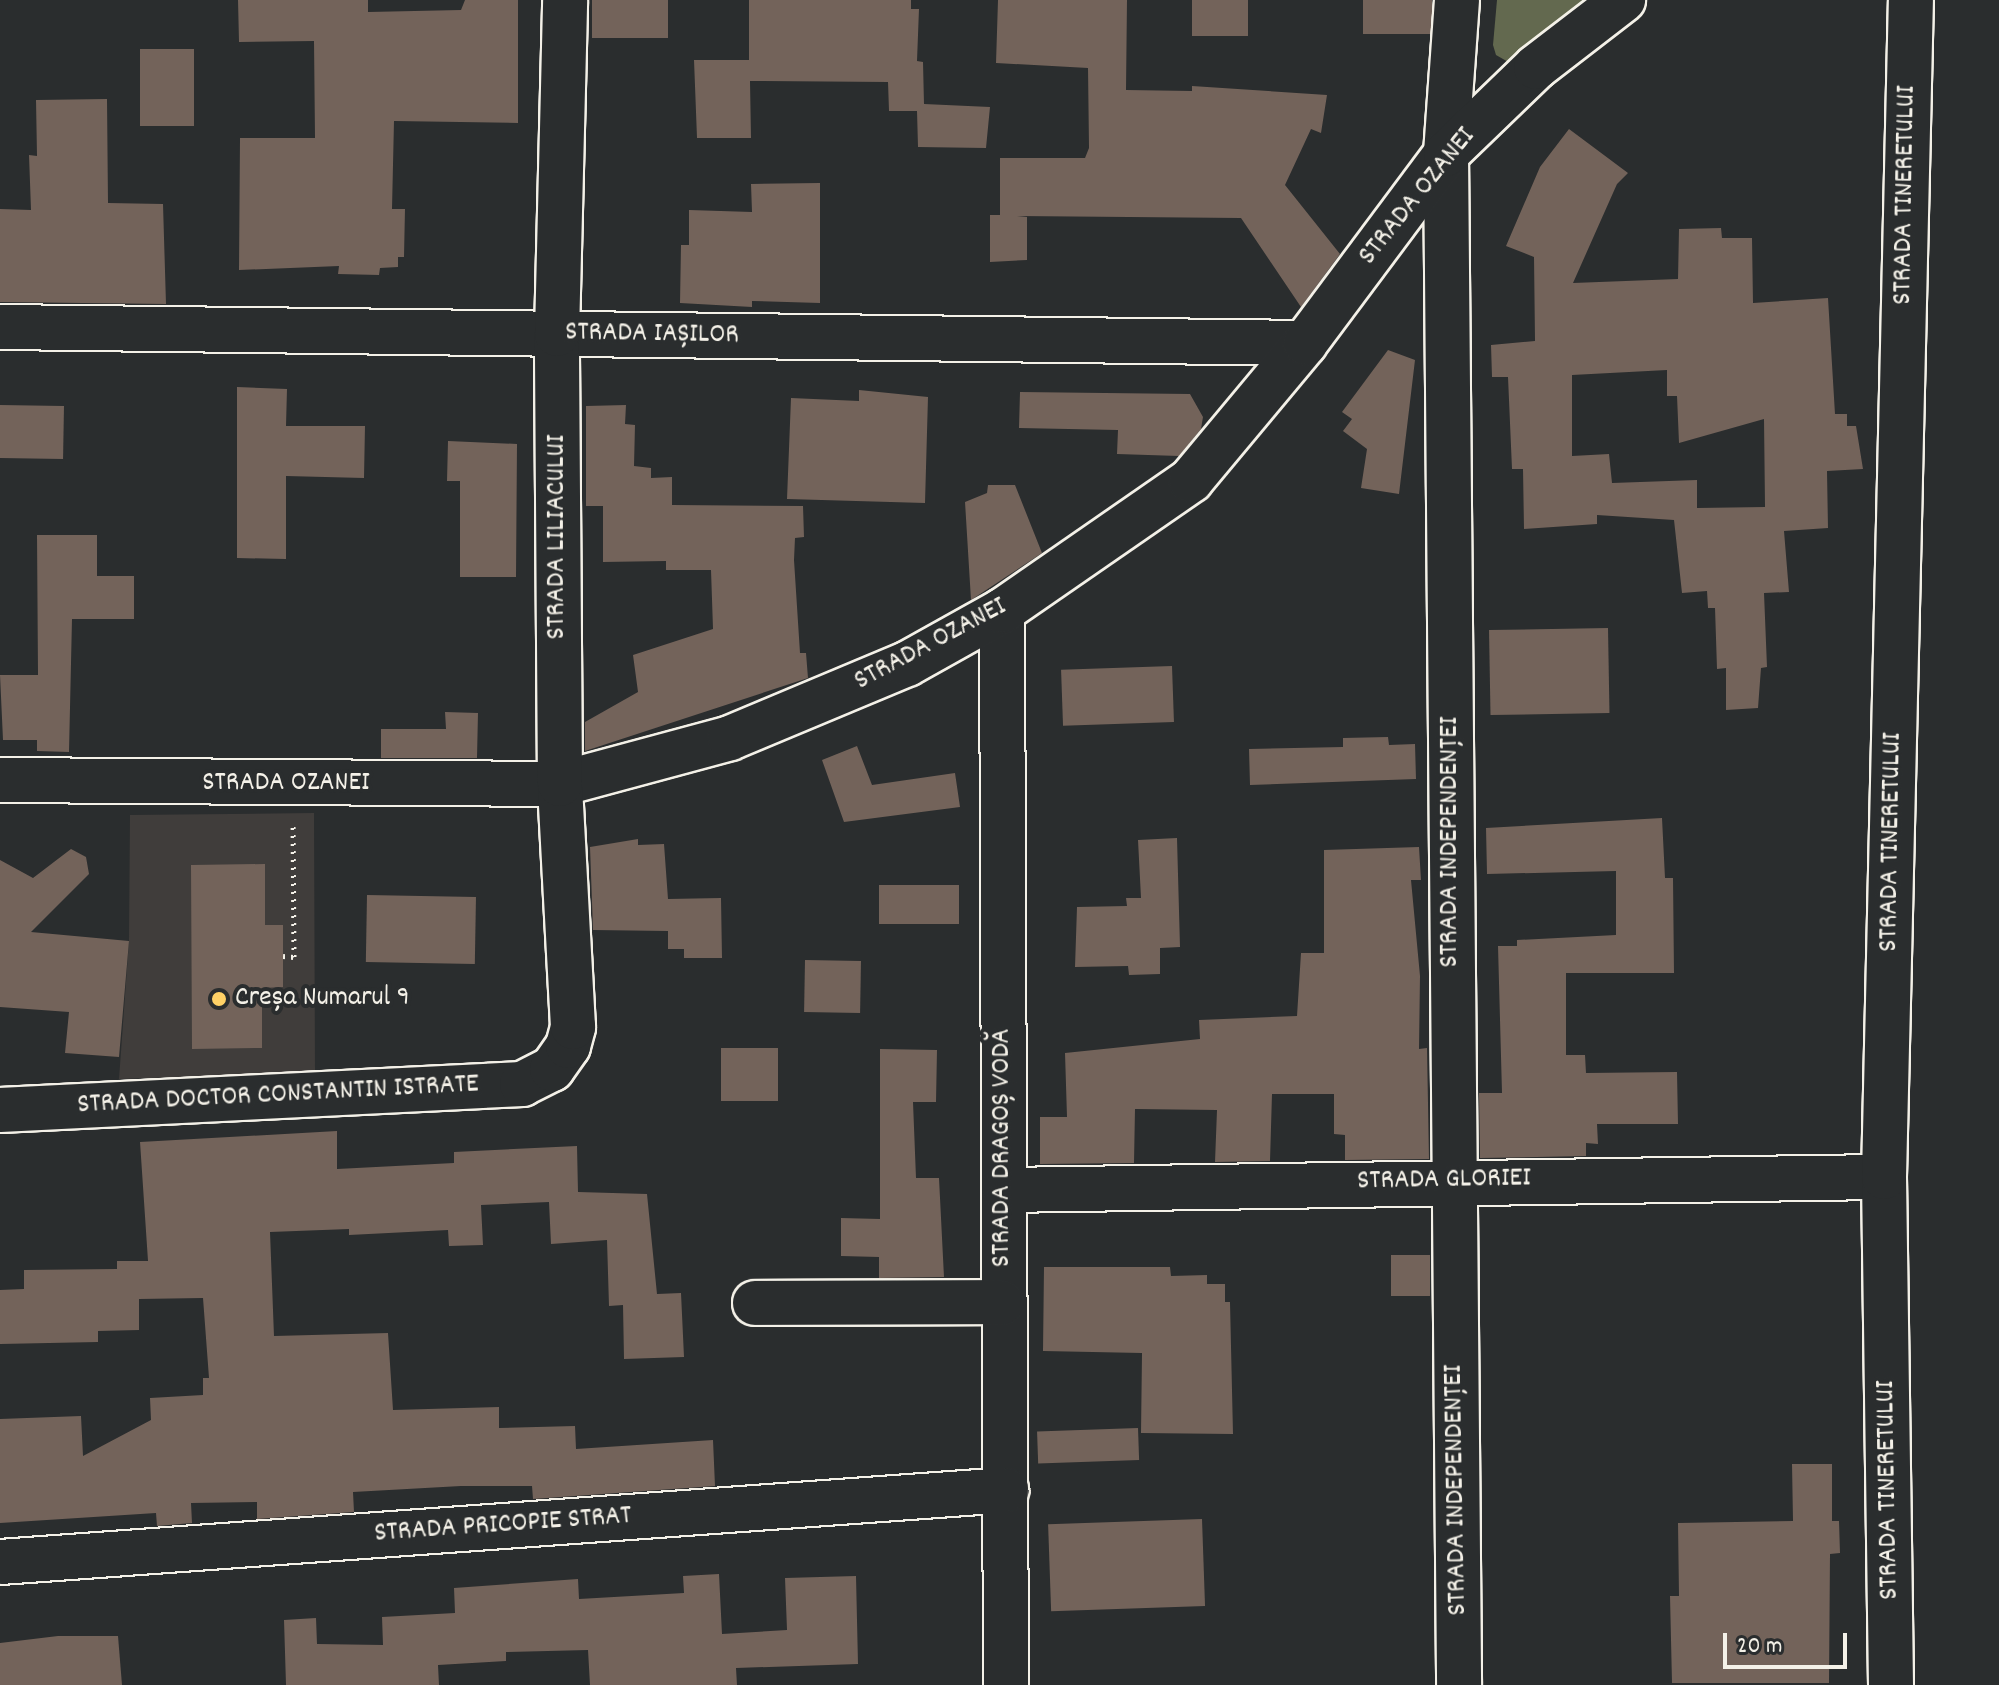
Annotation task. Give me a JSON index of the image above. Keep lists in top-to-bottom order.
{
  "streets": {
    "street": [
      "STRADA TINERETULUI",
      "STRADA OZANEI",
      "STRADA IAȘILOR",
      "STRADA LILIACULUI",
      "STRADA INDEPENDENȚEI",
      "STRADA DOCTOR CONSTANTIN ISTRATE",
      "STRADA DRAGOȘ VODĂ",
      "STRADA GLORIEI",
      "STRADA PRICOPIE STRAT"
    ]
  },
  "crossings": [
    ["STRADA TINERETULUI", "STRADA GLORIEI"],
    ["STRADA OZANEI", "STRADA IAȘILOR"],
    ["STRADA OZANEI", "STRADA LILIACULUI"],
    ["STRADA OZANEI", "STRADA INDEPENDENȚEI"],
    ["STRADA OZANEI", "STRADA DRAGOȘ VODĂ"],
    ["STRADA IAȘILOR", "STRADA LILIACULUI"],
    ["STRADA LILIACULUI", "STRADA DOCTOR CONSTANTIN ISTRATE"],
    ["STRADA INDEPENDENȚEI", "STRADA GLORIEI"],
    ["STRADA DRAGOȘ VODĂ", "STRADA GLORIEI"],
    ["STRADA DRAGOȘ VODĂ", "STRADA PRICOPIE STRAT"]
  ],
  "places": ["Creșa Numarul 9"],
  "scale_bar": "20 m"
}
